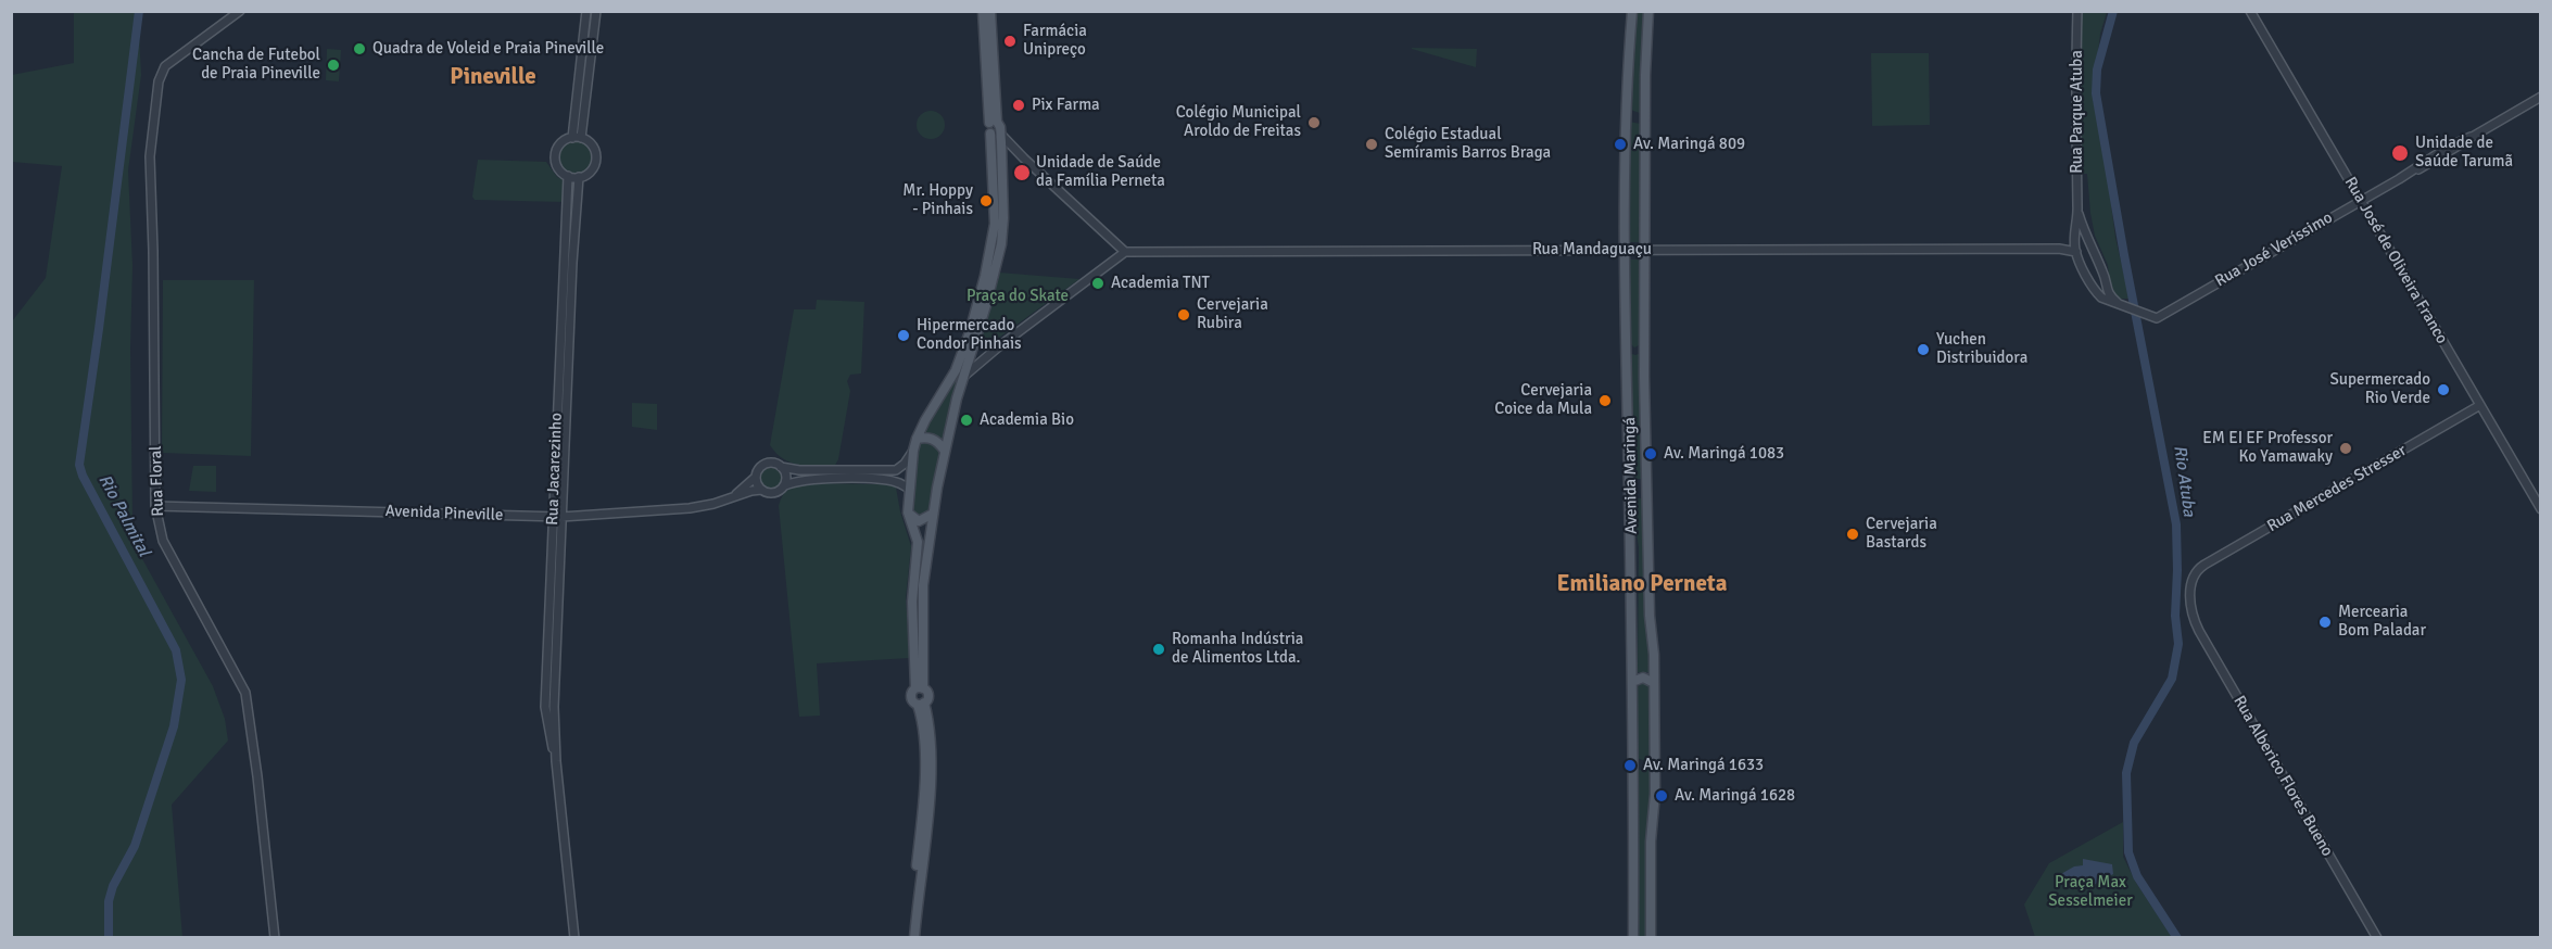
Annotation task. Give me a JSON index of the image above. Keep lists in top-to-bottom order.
{
  "streets": {
    "main road": ["Avenida Maringá"],
    "street": [
      "Rua Parque Atuba",
      "Rua Mandaguaçu",
      "Rua José Veríssimo",
      "Rua José de Oliveira Franco",
      "Rua Jacarezinho",
      "Rua Floral",
      "Rua Mercedes Stresser",
      "Avenida Pineville",
      "Rua Alberico Flores Bueno"
    ]
  },
  "crossings": [
    ["Rua Mandaguaçu", "Avenida Maringá"],
    ["Rua José Veríssimo", "Rua José de Oliveira Franco"],
    ["Rua José de Oliveira Franco", "Rua Mercedes Stresser"],
    ["Rua Jacarezinho", "Avenida Pineville"],
    ["Rua Floral", "Avenida Pineville"],
    ["Rua Mercedes Stresser", "Rua Alberico Flores Bueno"]
  ],
  "districts": ["Pineville", "Emiliano Perneta"],
  "water": ["Rio Atuba", "Rio Palmital"],
  "parks": ["Praça do Skate", "Praça Max Sesselmeier"],
  "places": [
    "Farmácia Unipreço",
    "Quadra de Voleid e Praia Pineville",
    "Cancha de Futebol de Praia Pineville",
    "Pix Farma",
    "Colégio Municipal Aroldo de Freitas",
    "Colégio Estadual Semíramis Barros Braga",
    "Av. Maringá 809",
    "Unidade de Saúde Tarumã",
    "Unidade de Saúde da Família Perneta",
    "Mr. Hoppy - Pinhais",
    "Academia TNT",
    "Cervejaria Rubira",
    "Hipermercado Condor Pinhais",
    "Yuchen Distribuidora",
    "Supermercado Rio Verde",
    "Cervejaria Coice da Mula",
    "Academia Bio",
    "EM EI EF Professor Ko Yamawaky",
    "Av. Maringá 1083",
    "Cervejaria Bastards",
    "Mercearia Bom Paladar",
    "Romanha Indústria de Alimentos Ltda.",
    "Av. Maringá 1633",
    "Av. Maringá 1628"
  ]
}
